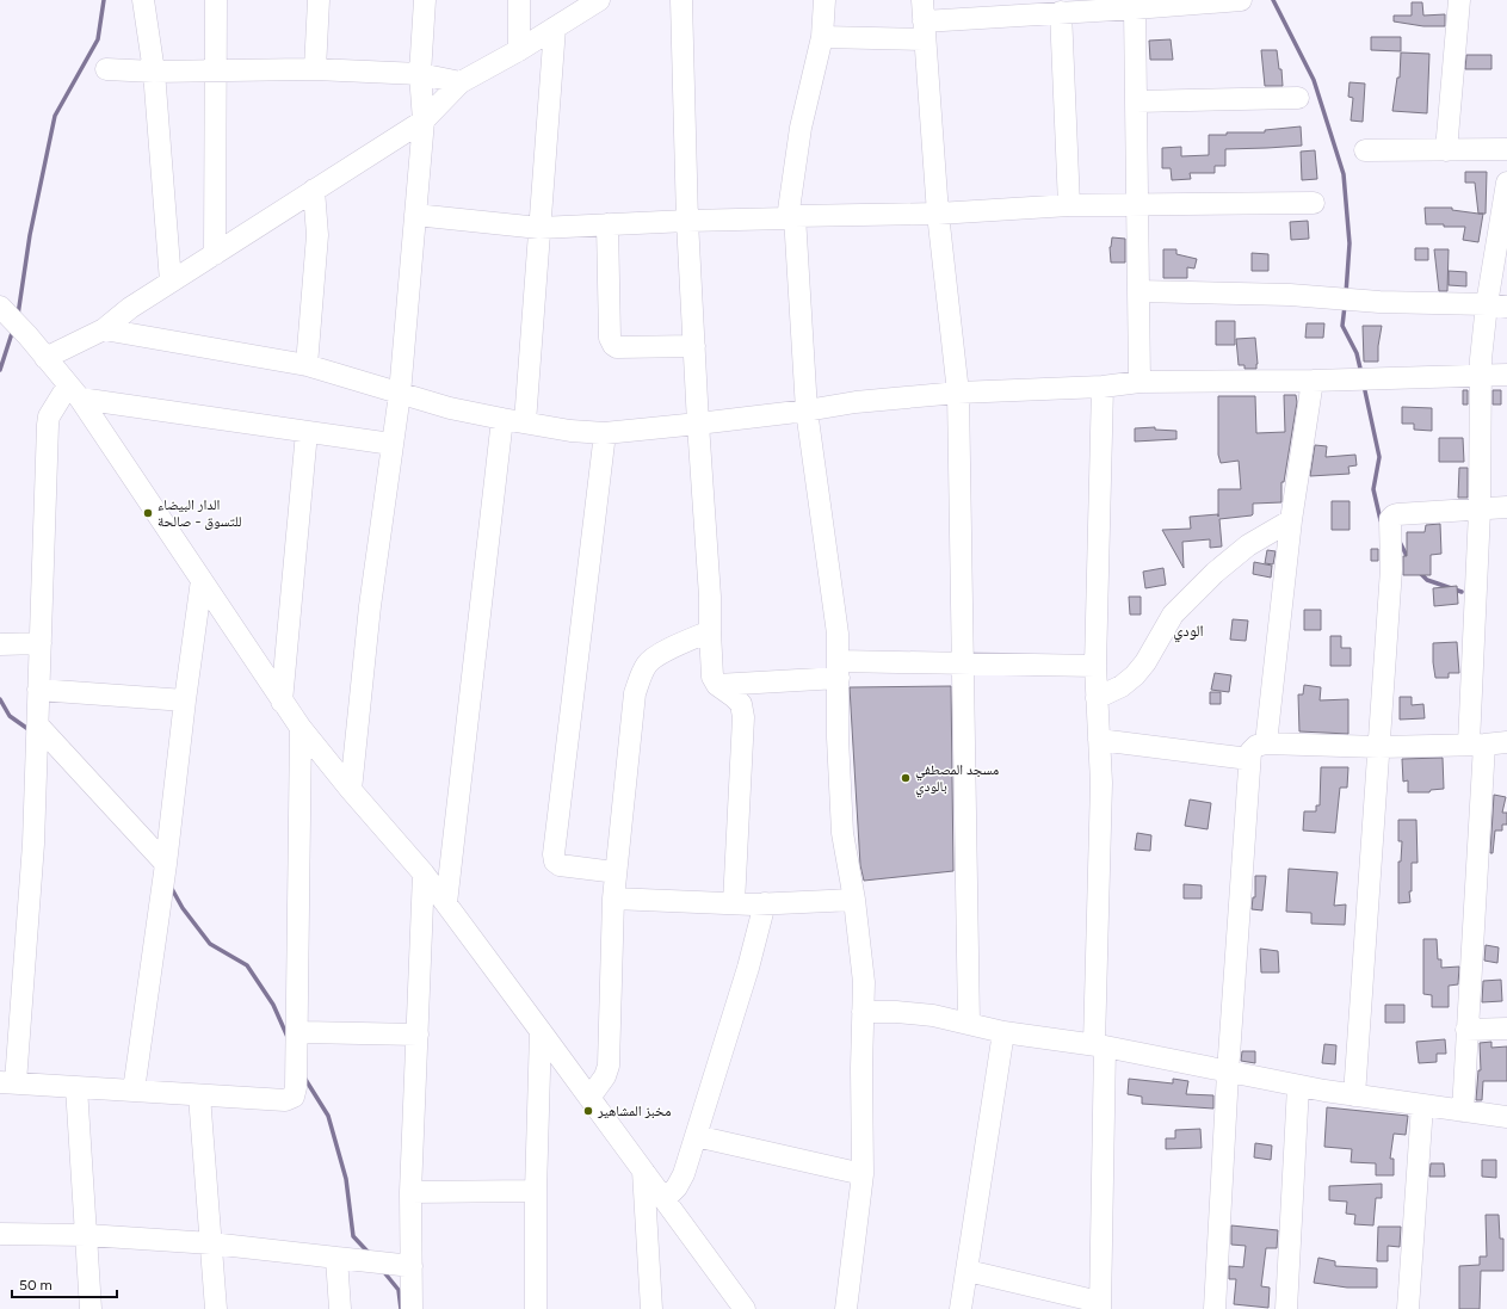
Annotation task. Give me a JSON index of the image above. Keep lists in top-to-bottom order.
{
  "districts": ["الودي"],
  "places": ["الدار البيضاء للتسوق - صالحة", "مسجد المصطفي بالودي", "مخبز المشاهير"],
  "scale_bar": "50 m"
}
